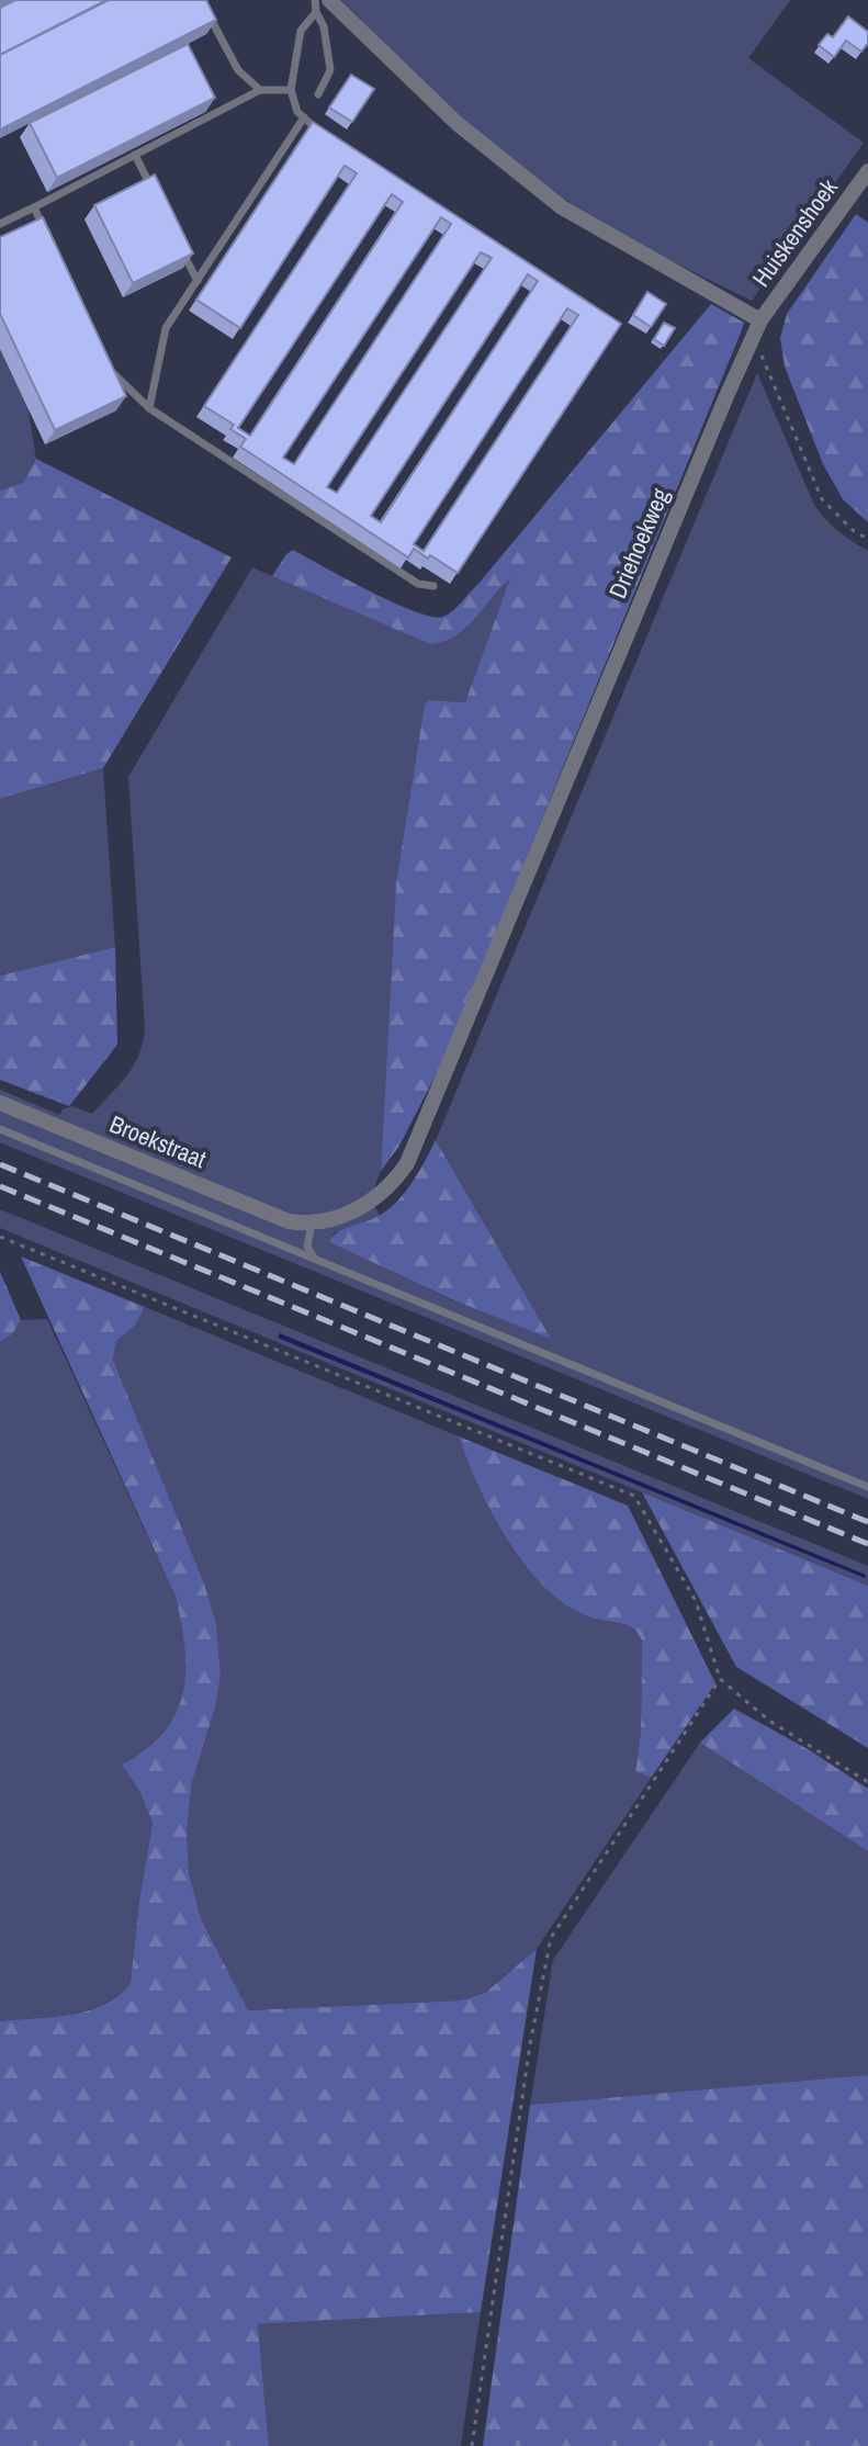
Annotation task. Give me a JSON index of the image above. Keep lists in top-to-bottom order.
{
  "streets": {
    "street": ["Huiskenshoek", "Driehoekweg", "Broekstraat"]
  },
  "crossings": [
    ["Huiskenshoek", "Driehoekweg"],
    ["Driehoekweg", "Broekstraat"]
  ]
}
